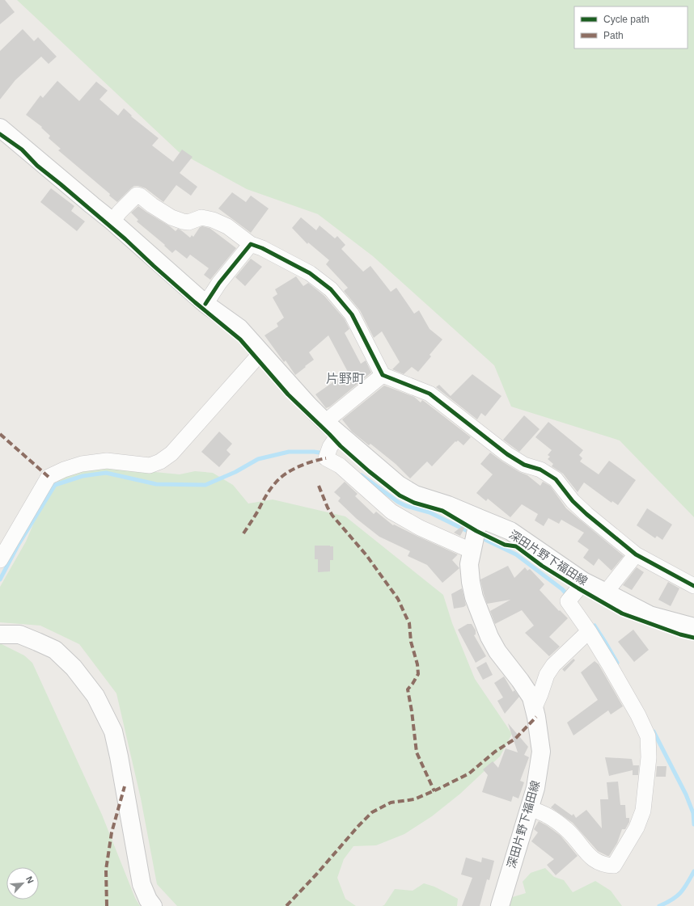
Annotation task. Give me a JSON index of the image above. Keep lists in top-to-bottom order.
{
  "streets": {
    "main road": ["深田片野下福田線"]
  },
  "districts": ["片野町"],
  "legend": ["Cycle path", "Path"],
  "north": "top right"
}
